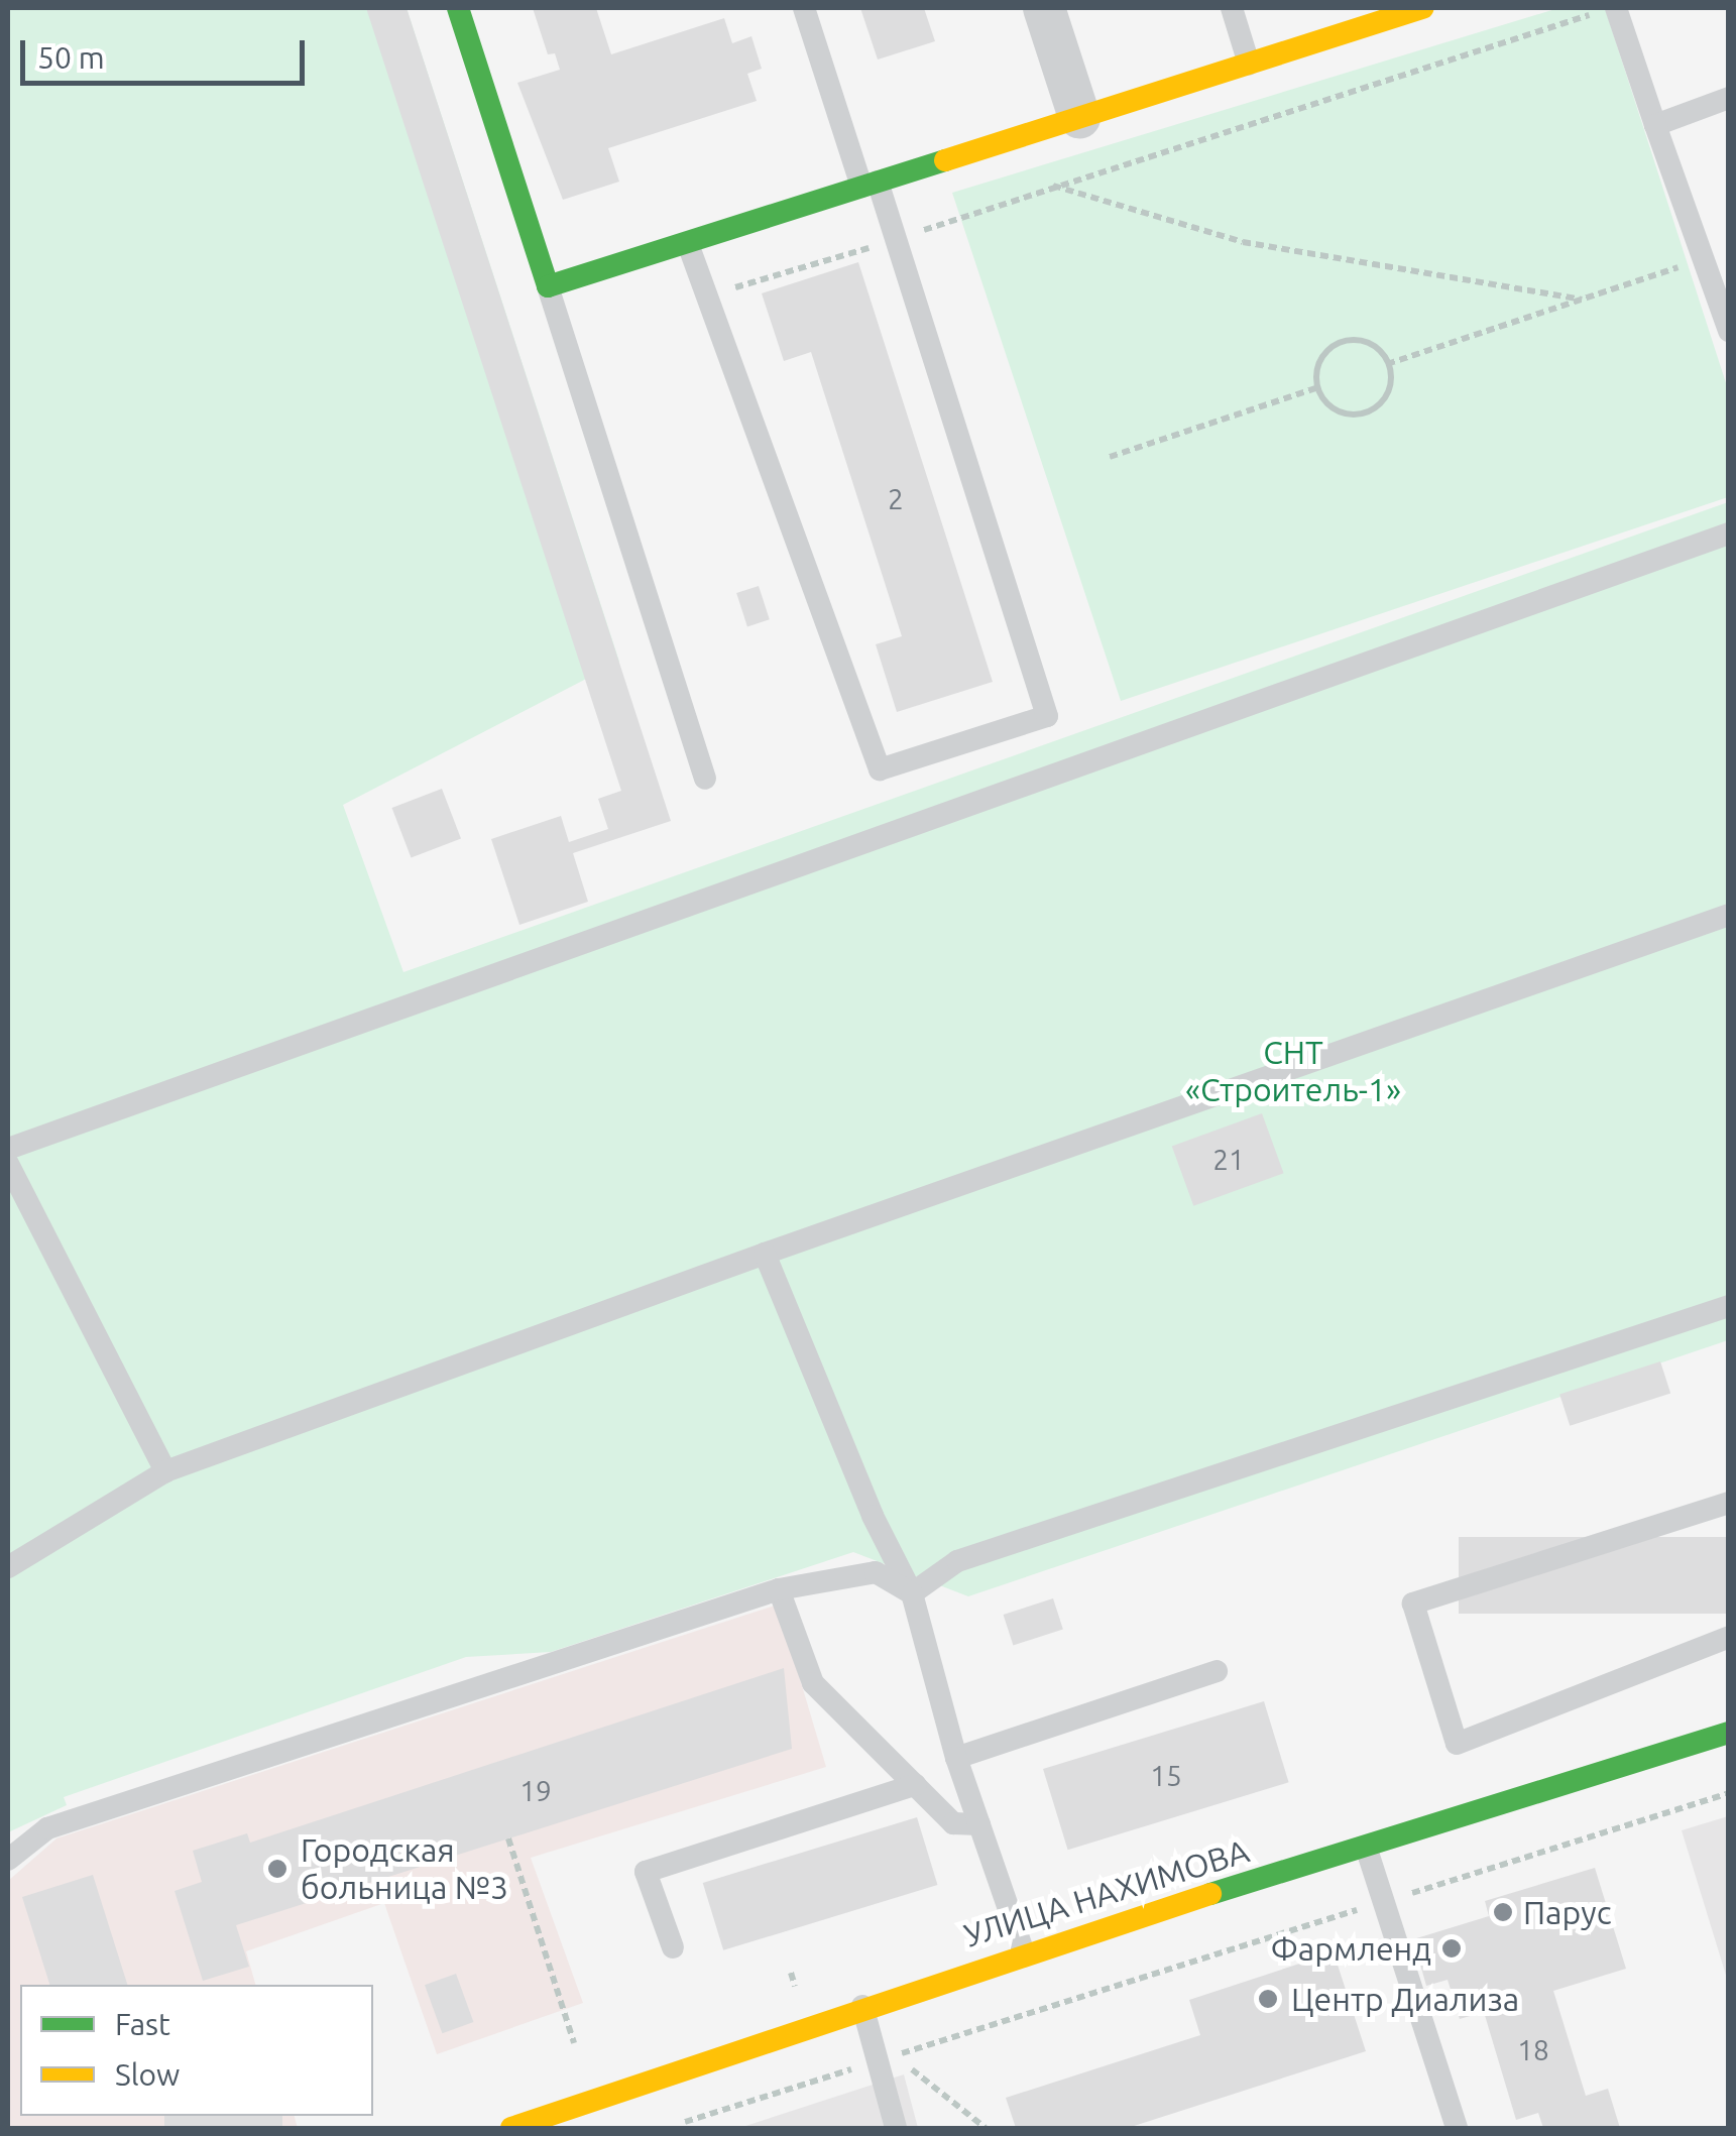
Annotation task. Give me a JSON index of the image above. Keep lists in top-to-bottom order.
{
  "streets": {
    "street": ["УЛИЦА НАХИМОВА"]
  },
  "parks": ["СНТ «Строитель-1»"],
  "places": [
    "Городская больница №3",
    "Парус",
    "Фармленд",
    "Центр Диализа"
  ],
  "house_numbers": [
    "2",
    "21",
    "15",
    "19",
    "18"
  ],
  "legend": ["Fast", "Slow"],
  "scale_bar": "50 m"
}
